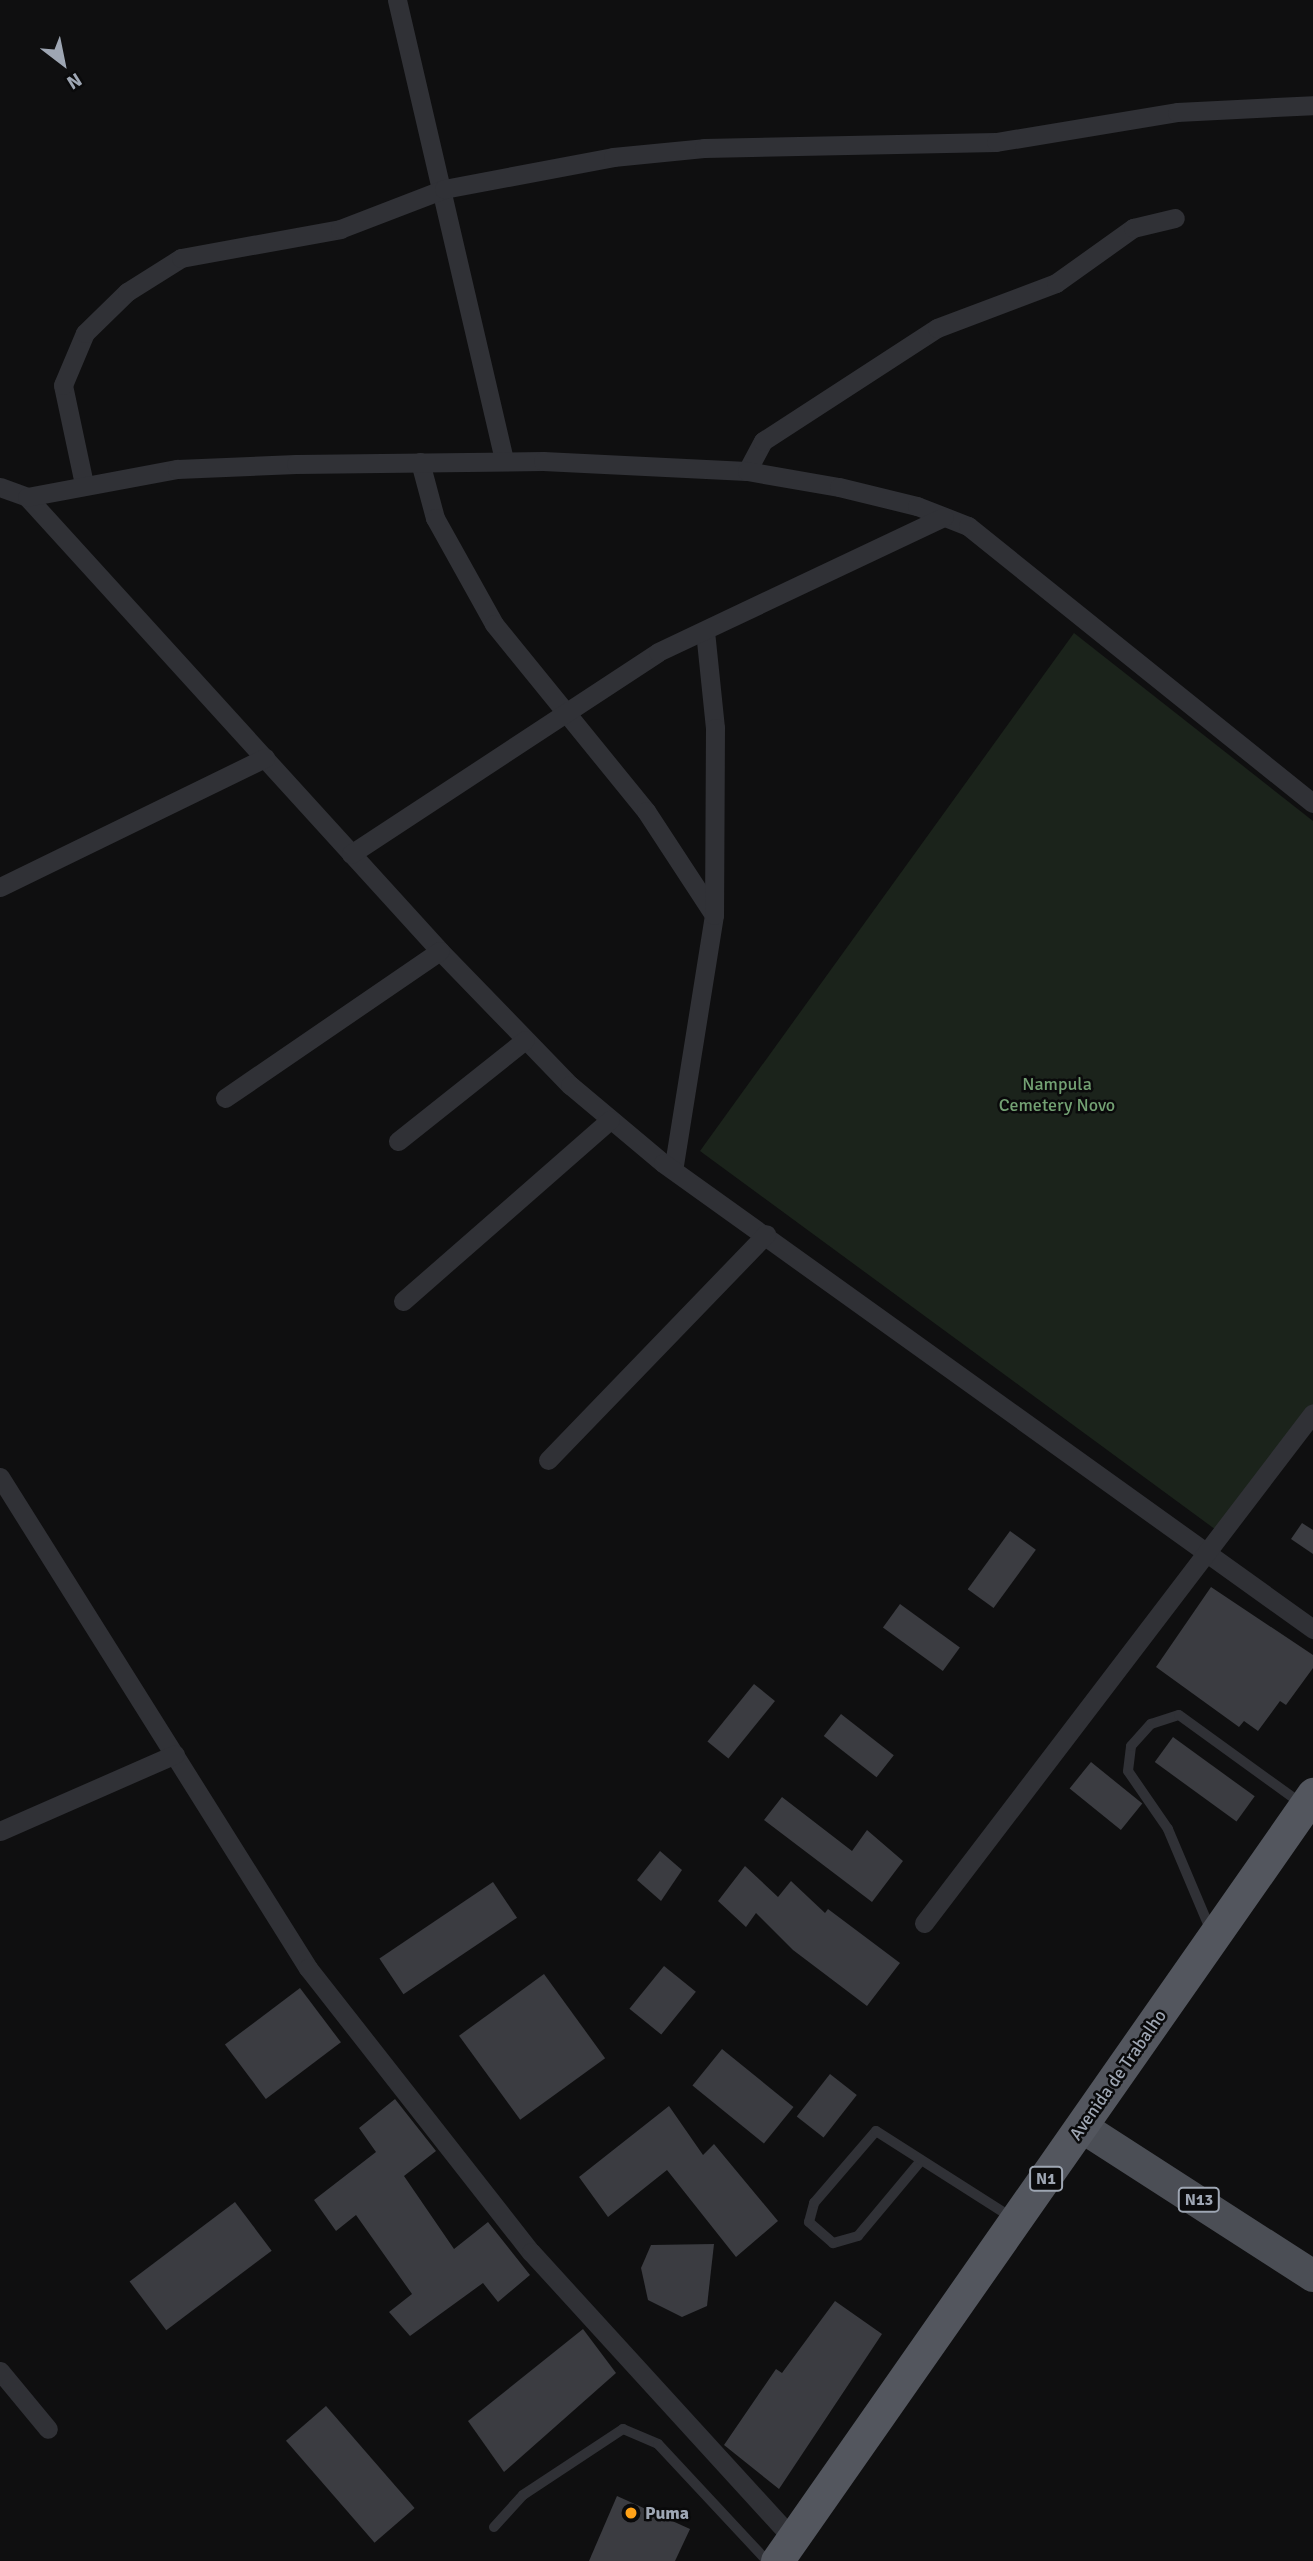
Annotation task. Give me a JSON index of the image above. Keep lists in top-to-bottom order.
{
  "streets": {
    "highway": ["Avenida de Trabalho", "N1"],
    "main road": ["N13"]
  },
  "crossings": [
    ["Avenida de Trabalho", "N13"]
  ],
  "parks": ["Nampula Cemetery Novo"],
  "places": ["Puma"],
  "north": "bottom right"
}
